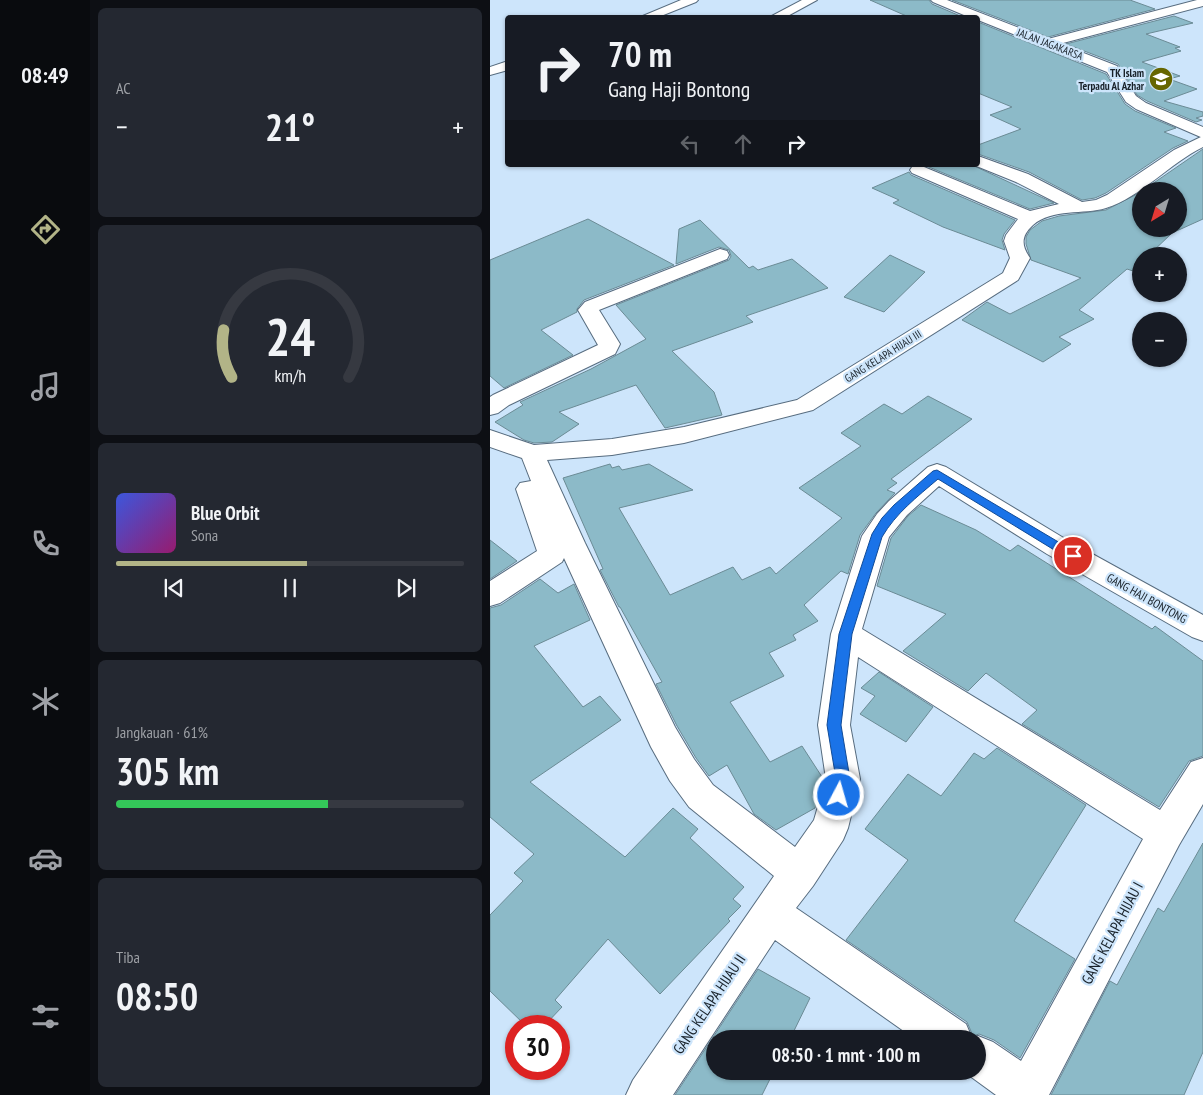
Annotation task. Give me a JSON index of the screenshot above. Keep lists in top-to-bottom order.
{
  "streets": {
    "street": [
      "JALAN JAGAKARSA",
      "GANG KELAPA HIJAU III",
      "GANG HAJI BONTONG",
      "GANG KELAPA HIJAU I",
      "GANG KELAPA HIJAU II"
    ]
  },
  "crossings": [
    ["GANG HAJI BONTONG", "GANG KELAPA HIJAU II"]
  ],
  "places": {
    "school or university": ["TK Islam Terpadu Al Azhar"]
  },
  "north": "bottom left",
  "page": {
    "tabs": "08:49",
    "tile": [
      "AC",
      ["Jangkauan · 61%", "305 km"],
      ["Tiba", "08:50"]
    ],
    "turn": ["70 m", "Gang Haji Bontong"],
    "heat": ["−", "21°", "+"],
    "map_buttons": ["+", "−"],
    "song": ["Blue Orbit", "Sona"],
    "limit": "30",
    "trip": "08:50 · 1 mnt · 100 m",
    "gauge": ["24", "km/h"]
  }
}
